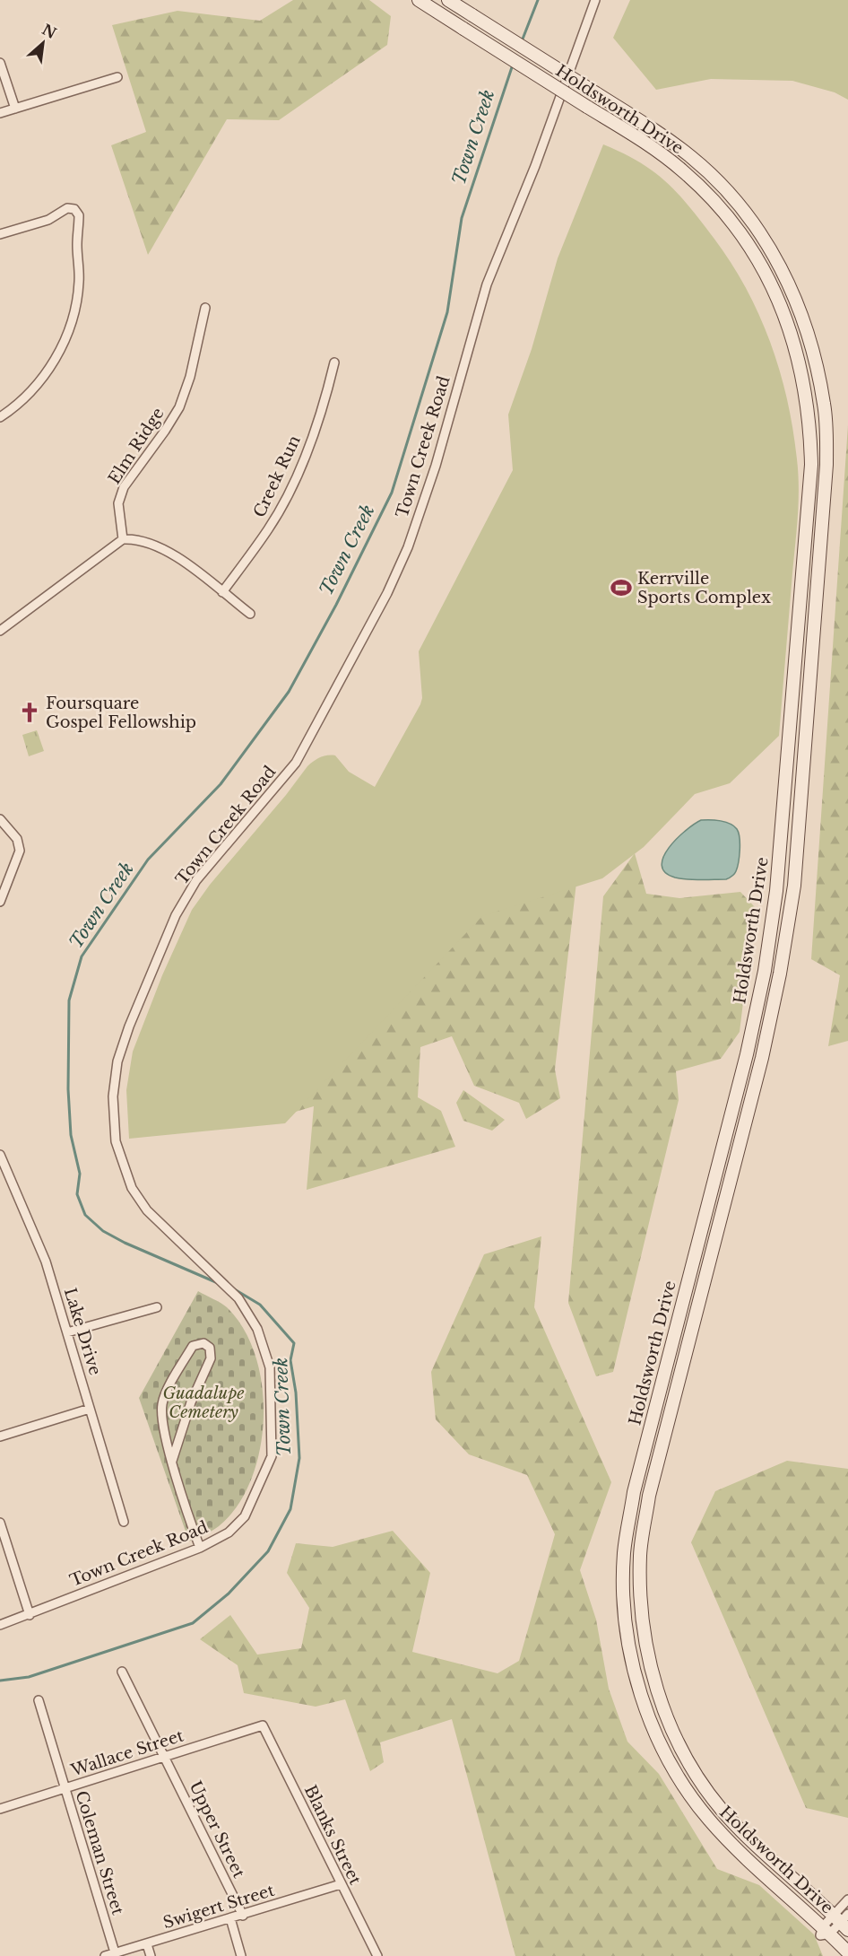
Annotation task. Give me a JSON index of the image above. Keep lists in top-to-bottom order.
{
  "streets": {
    "main road": ["Holdsworth Drive"],
    "street": [
      "Elm Ridge",
      "Town Creek Road",
      "Creek Run",
      "Lake Drive",
      "Wallace Street",
      "Upper Street",
      "Blanks Street",
      "Coleman Street",
      "Swigert Street"
    ]
  },
  "crossings": [
    ["Wallace Street", "Upper Street"],
    ["Wallace Street", "Blanks Street"],
    ["Wallace Street", "Coleman Street"],
    ["Upper Street", "Swigert Street"],
    ["Blanks Street", "Swigert Street"],
    ["Coleman Street", "Swigert Street"]
  ],
  "water": ["Town Creek"],
  "parks": ["Guadalupe Cemetery"],
  "places": {
    "sports": ["Kerrville Sports Complex"],
    "church": ["Foursquare Gospel Fellowship"]
  },
  "north": "top right"
}
